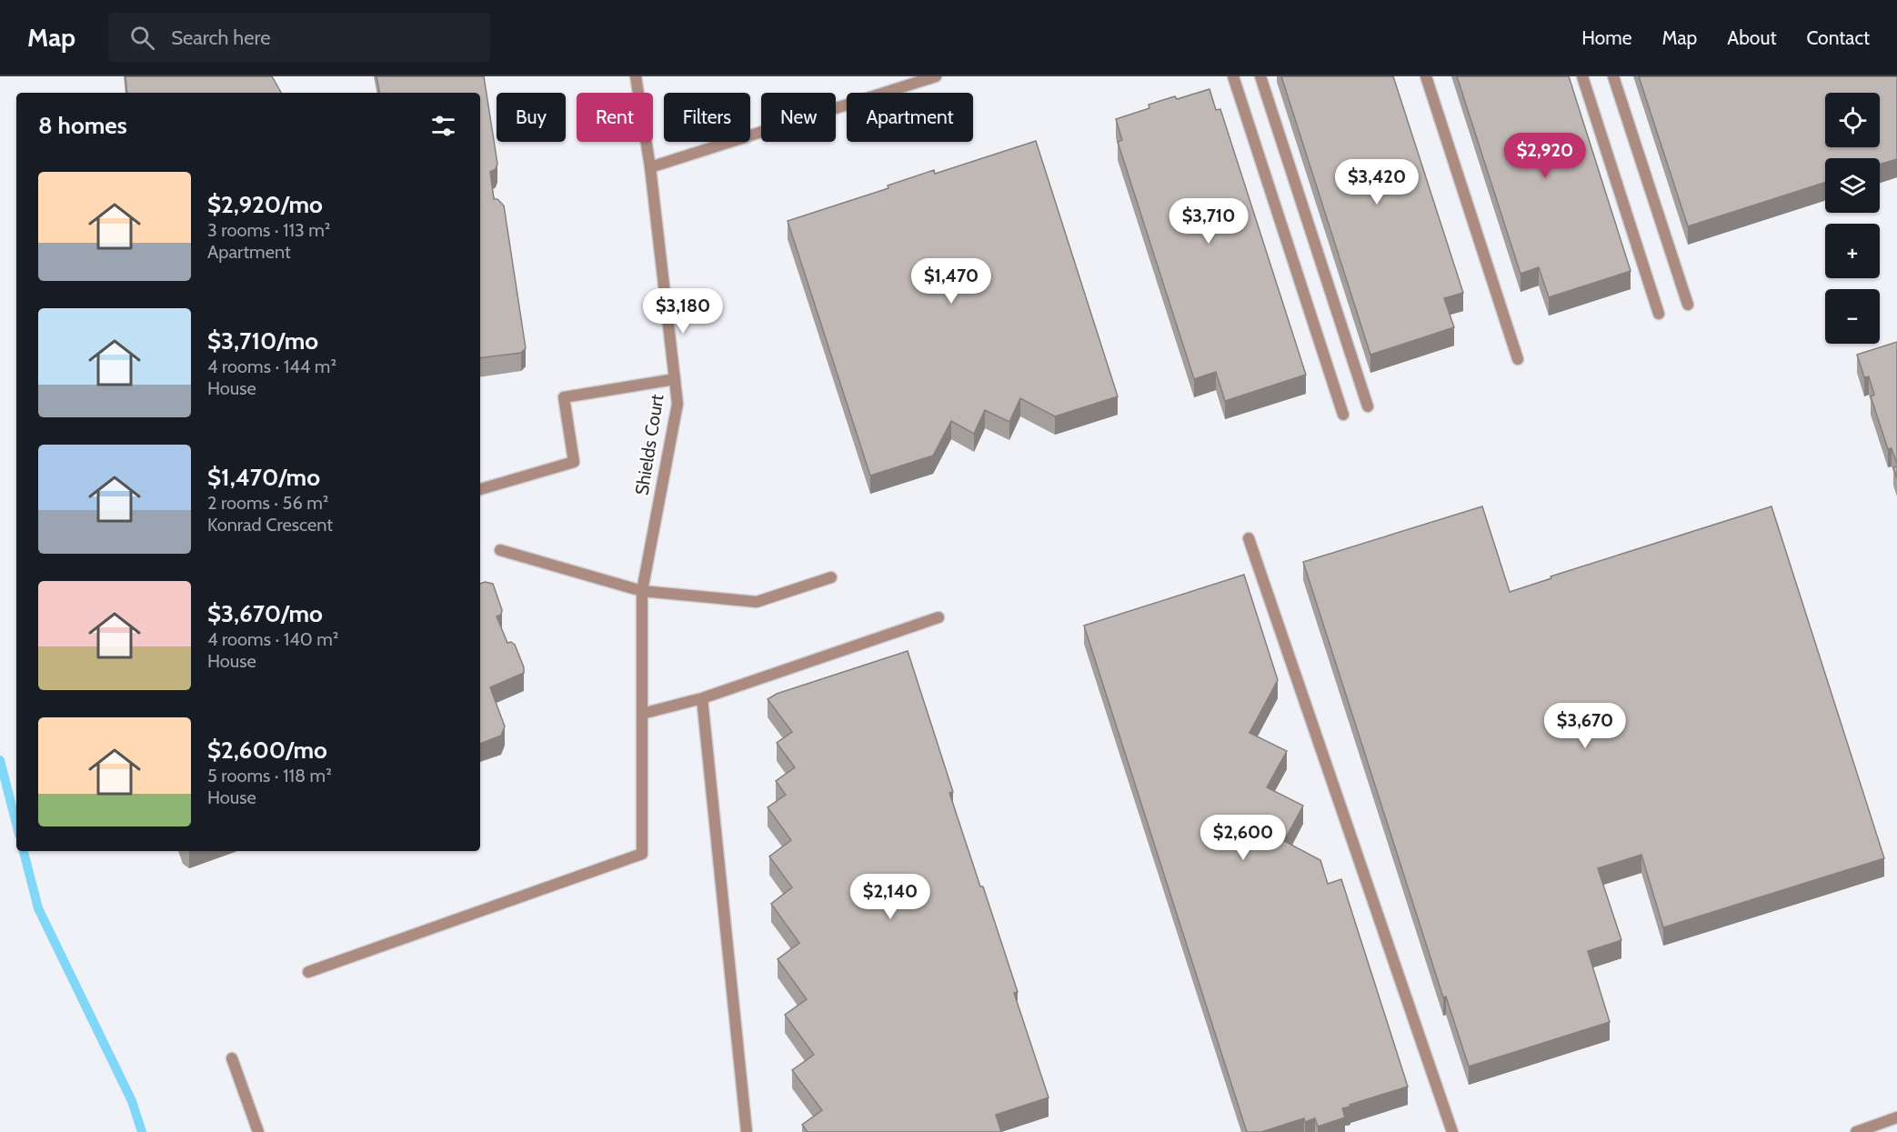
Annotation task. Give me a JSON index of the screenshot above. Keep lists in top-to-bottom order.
{
  "streets": {
    "street": ["Shields Court"]
  },
  "page": {
    "header": "Map",
    "search": "Search here",
    "nav": [
      "Home",
      "Map",
      "About",
      "Contact"
    ],
    "map_buttons": ["+", "−"],
    "chip": [
      "Buy",
      "Rent",
      "Filters",
      "New",
      "Apartment"
    ],
    "heading": "8 homes",
    "price": [
      "$2,920",
      "$3,420",
      "$3,710",
      "$1,470",
      "$3,180",
      "$3,670",
      "$2,600",
      "$2,140"
    ],
    "list": [
      {
        "name": "$2,920/mo",
        "note": "3 rooms · 113 m² · Apartment"
      },
      {
        "name": "$3,710/mo",
        "note": "4 rooms · 144 m² · House"
      },
      {
        "name": "$1,470/mo",
        "note": "2 rooms · 56 m² · Konrad Crescent"
      },
      {
        "name": "$3,670/mo",
        "note": "4 rooms · 140 m² · House"
      },
      {
        "name": "$2,600/mo",
        "note": "5 rooms · 118 m² · House"
      }
    ]
  }
}
